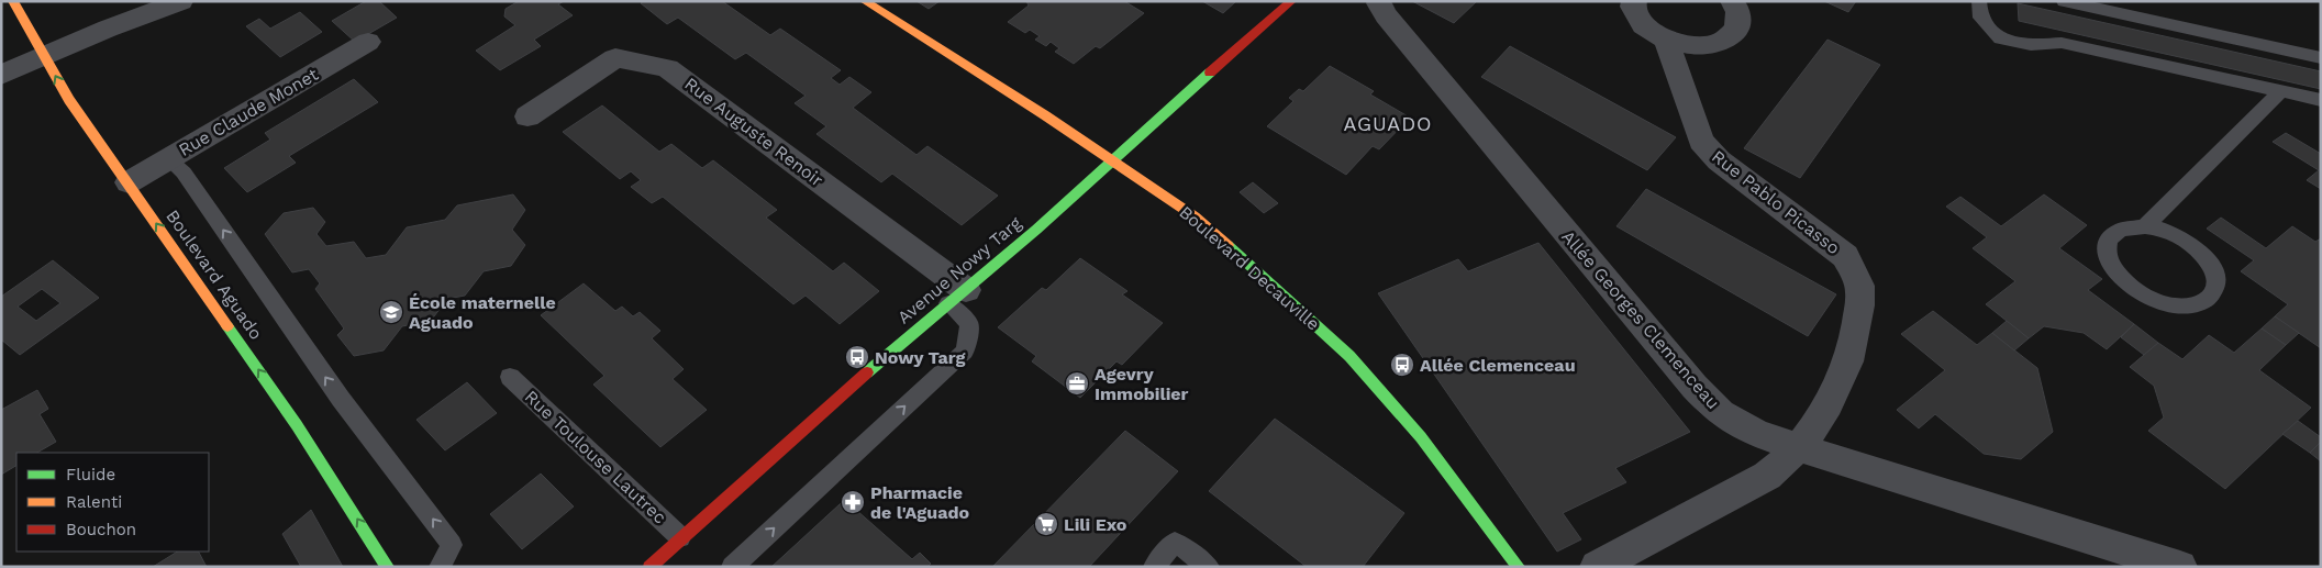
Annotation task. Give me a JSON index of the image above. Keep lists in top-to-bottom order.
{
  "streets": {
    "street": [
      "Rue Claude Monet",
      "Rue Auguste Renoir",
      "Rue Pablo Picasso",
      "Boulevard Decauville",
      "Avenue Nowy Targ",
      "Boulevard Aguado",
      "Allée Georges Clemenceau"
    ],
    "lane": ["Rue Toulouse Lautrec"]
  },
  "crossings": [
    ["Rue Claude Monet", "Boulevard Aguado"],
    ["Rue Auguste Renoir", "Avenue Nowy Targ"],
    ["Rue Pablo Picasso", "Allée Georges Clemenceau"],
    ["Boulevard Decauville", "Avenue Nowy Targ"],
    ["Avenue Nowy Targ", "Rue Toulouse Lautrec"]
  ],
  "one_way": ["Boulevard Aguado"],
  "districts": ["AGUADO"],
  "places": {
    "school or university": ["École maternelle Aguado"],
    "bus stop": ["Nowy Targ", "Allée Clemenceau"],
    "office": ["Agevry Immobilier"],
    "pharmacy": ["Pharmacie de l'Aguado"],
    "supermarket": ["Lili Exo"]
  },
  "legend": ["Fluide", "Ralenti", "Bouchon"]
}
